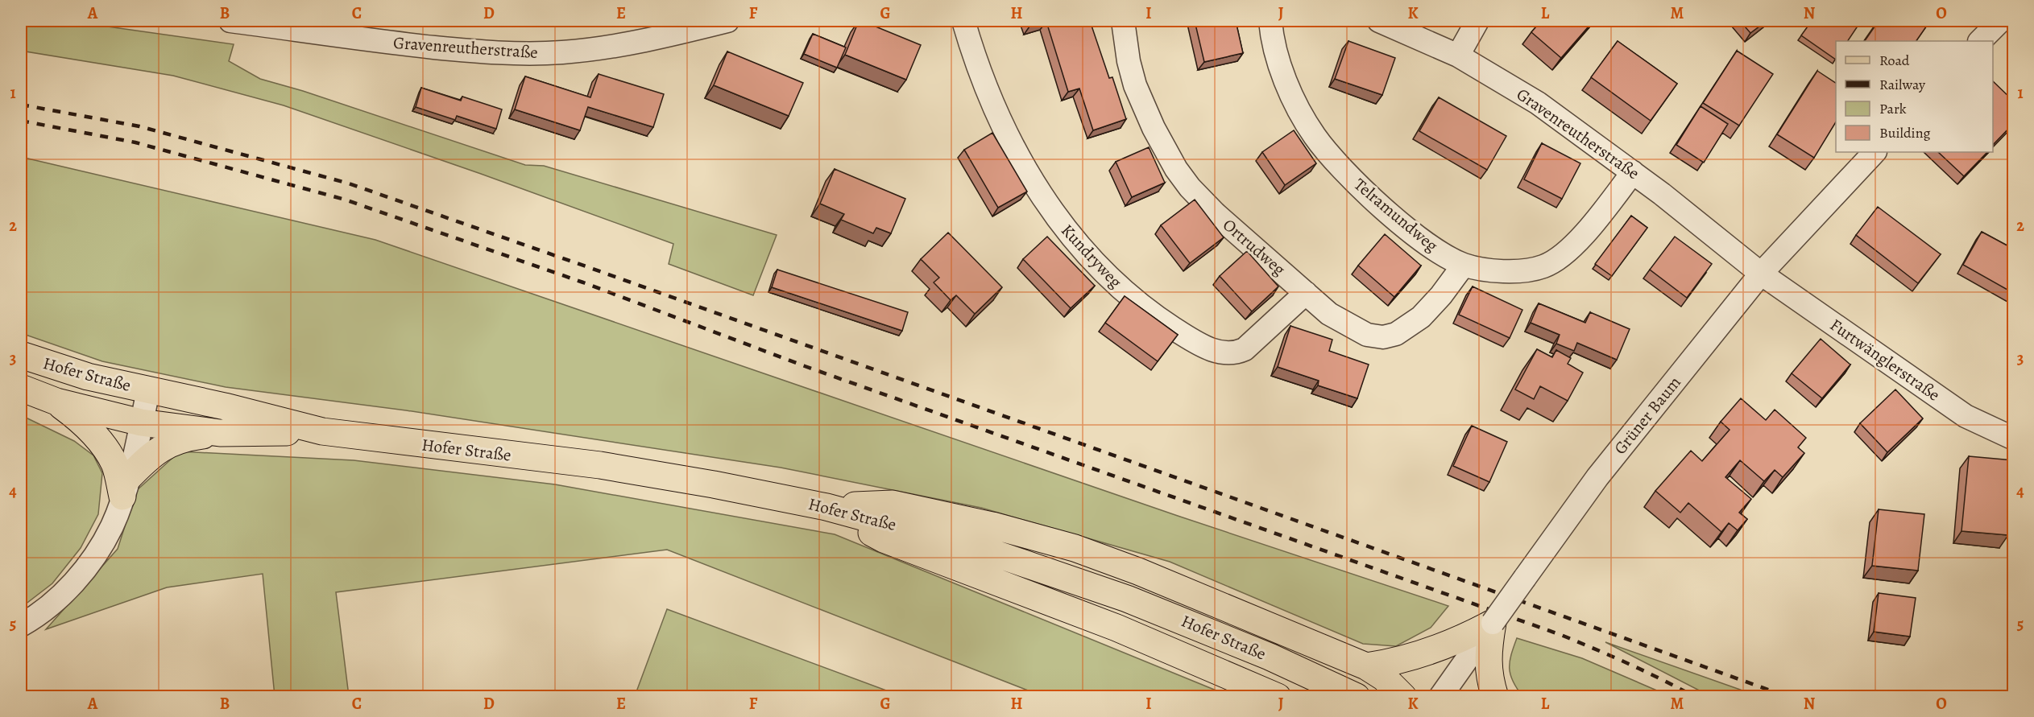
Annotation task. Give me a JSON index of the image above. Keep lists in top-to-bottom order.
{
  "streets": {
    "main road": ["Hofer Straße"],
    "street": [
      "Gravenreutherstraße",
      "Telramundweg",
      "Ortrudweg",
      "Kundryweg",
      "Furtwänglerstraße",
      "Grüner Baum"
    ]
  },
  "crossings": [
    ["Gravenreutherstraße", "Telramundweg"],
    ["Gravenreutherstraße", "Furtwänglerstraße"],
    ["Gravenreutherstraße", "Grüner Baum"],
    ["Telramundweg", "Ortrudweg"],
    ["Ortrudweg", "Kundryweg"],
    ["Furtwänglerstraße", "Grüner Baum"]
  ],
  "legend": [
    "Road",
    "Railway",
    "Park",
    "Building"
  ],
  "grid": {
    "columns": [
      "A",
      "B",
      "C",
      "D",
      "E",
      "F",
      "G",
      "H",
      "I",
      "J",
      "K",
      "L",
      "M",
      "N",
      "O"
    ],
    "rows": [
      "1",
      "2",
      "3",
      "4",
      "5"
    ]
  }
}
